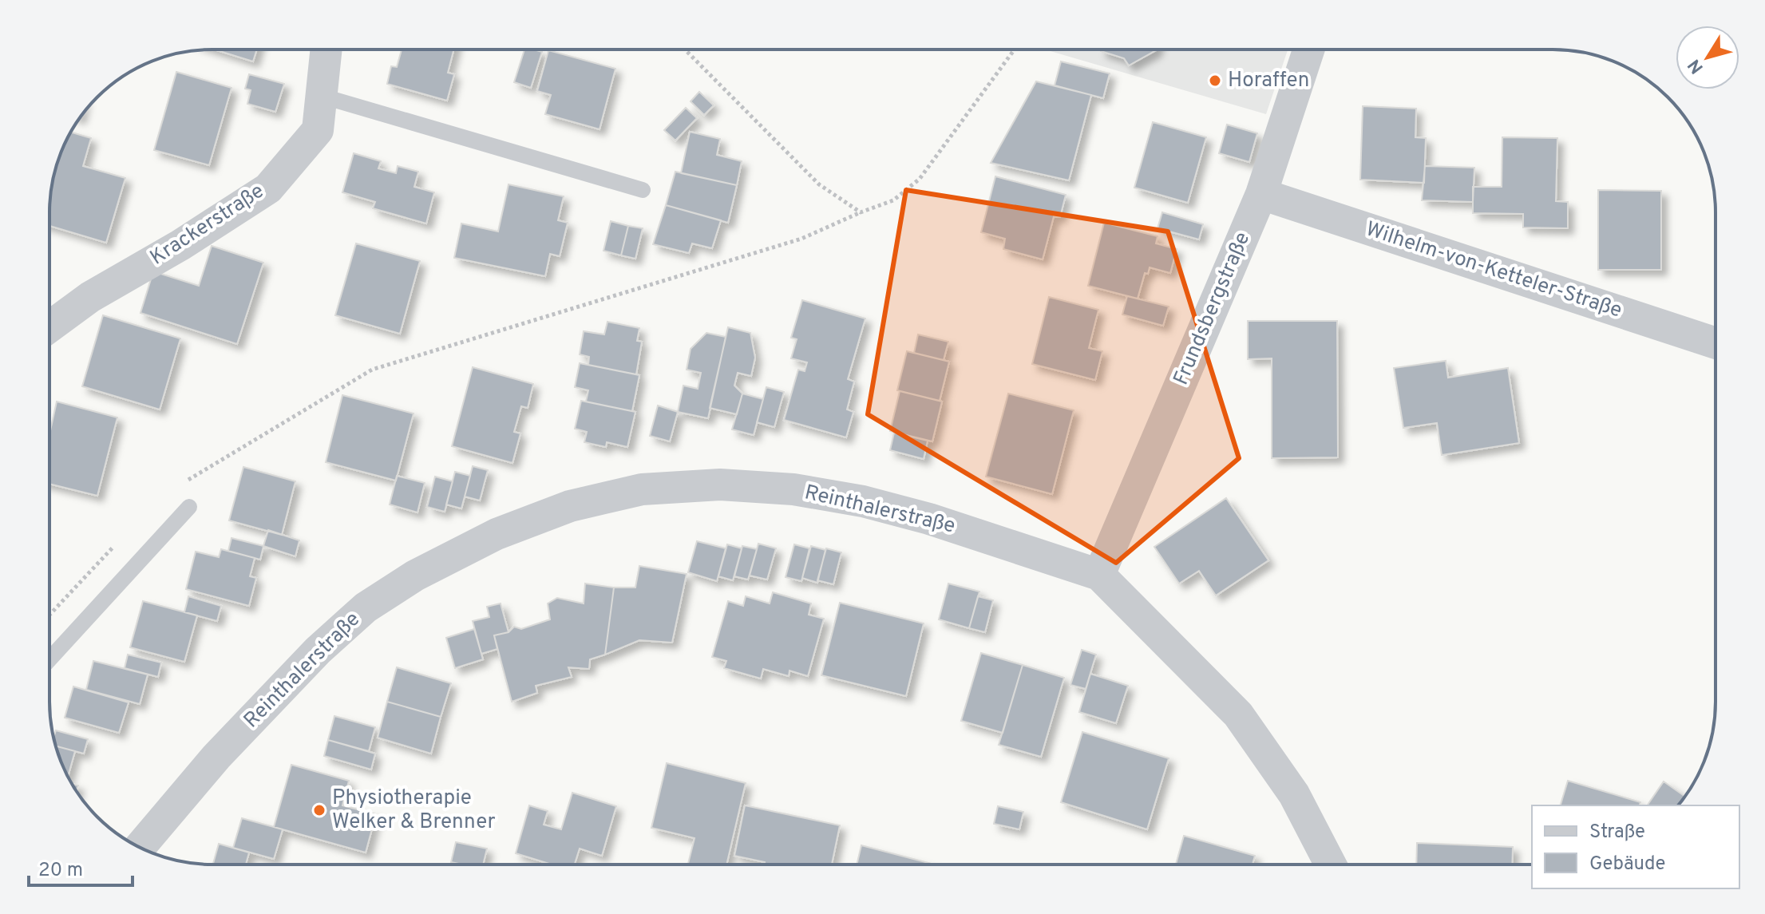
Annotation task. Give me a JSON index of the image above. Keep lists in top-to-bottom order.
{
  "streets": {
    "street": [
      "Krackerstraße",
      "Wilhelm-von-Ketteler-Straße",
      "Frundsbergstraße",
      "Reinthalerstraße"
    ]
  },
  "crossings": [
    ["Wilhelm-von-Ketteler-Straße", "Frundsbergstraße"],
    ["Frundsbergstraße", "Reinthalerstraße"]
  ],
  "places": ["Horaffen", "Physiotherapie Welker & Brenner"],
  "legend": ["Straße", "Gebäude"],
  "scale_bar": "20 m",
  "north": "bottom left"
}
